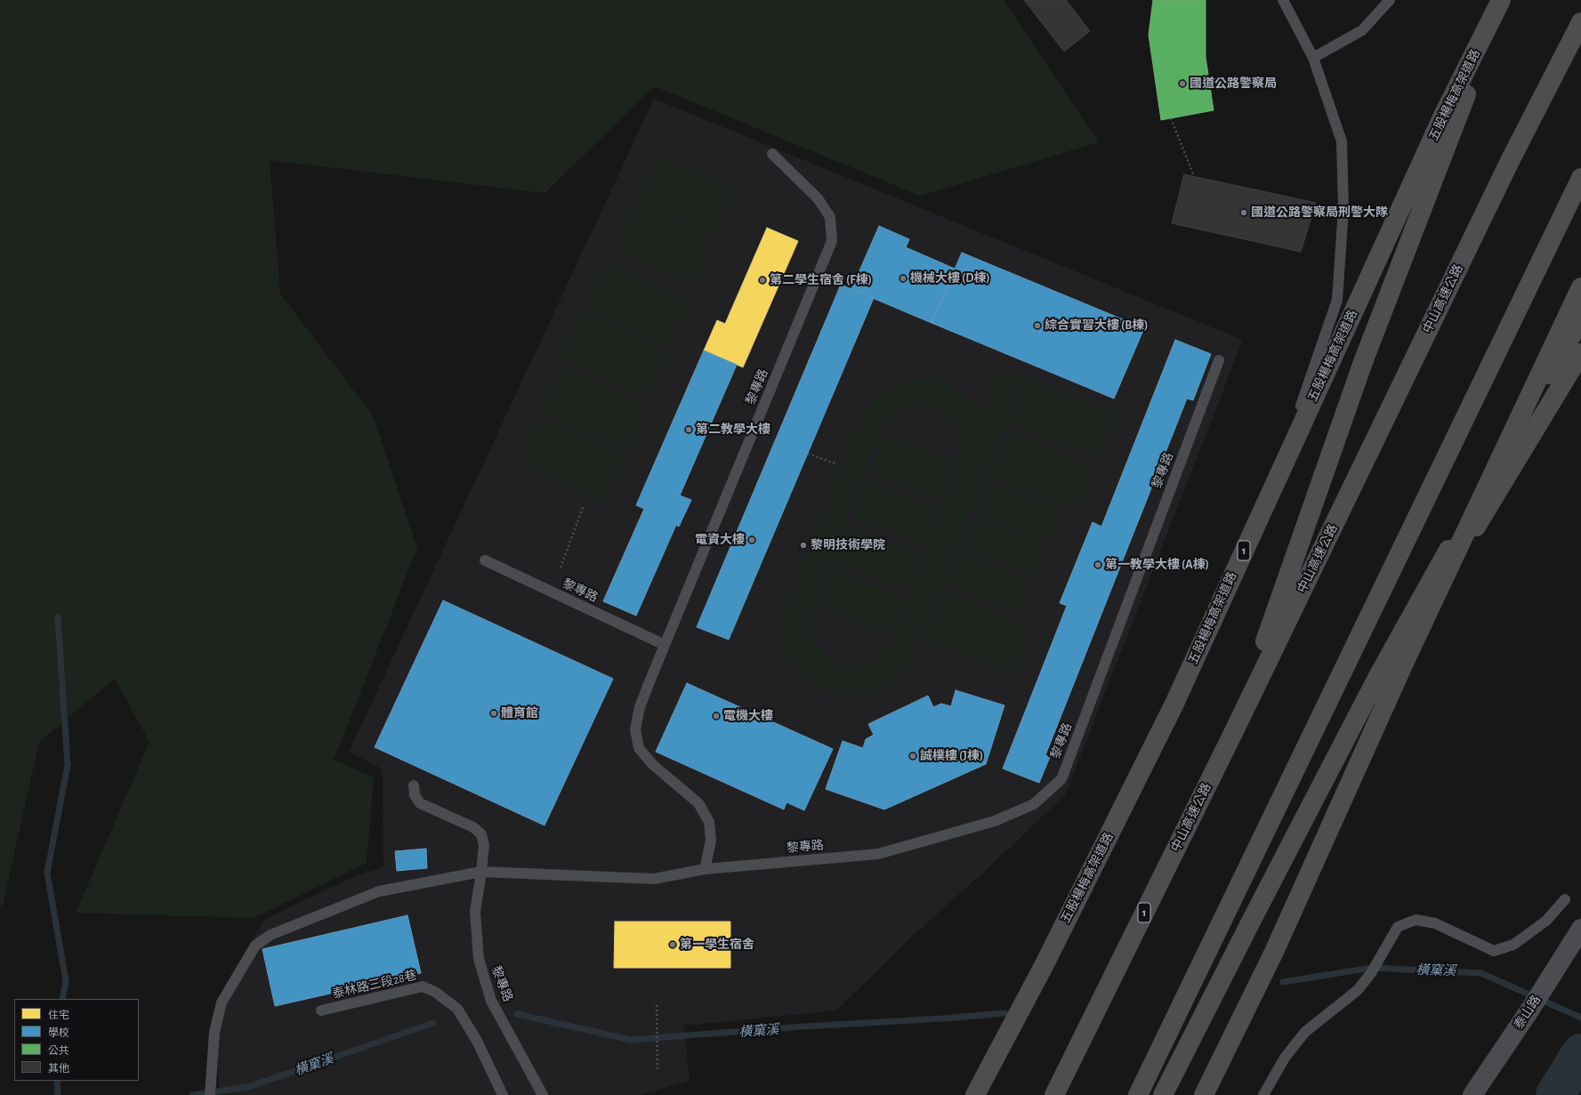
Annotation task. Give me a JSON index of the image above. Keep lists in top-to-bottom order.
{
  "streets": {
    "highway": ["五股楊梅高架道路", "中山高速公路", "1"],
    "street": ["泰山路"],
    "lane": ["黎專路", "泰林路三段28巷"]
  },
  "water": ["橫窠溪"],
  "places": [
    "國道公路警察局",
    "國道公路警察局刑警大隊",
    "機械大樓 (D棟)",
    "第二學生宿舍 (F棟)",
    "綜合實習大樓 (B棟)",
    "第二教學大樓",
    "電資大樓",
    "黎明技術學院",
    "第一教學大樓 (A棟)",
    "體育館",
    "電機大樓",
    "誠樸樓 (J棟)",
    "第一學生宿舍"
  ],
  "legend": [
    "住宅",
    "學校",
    "公共",
    "其他"
  ]
}
